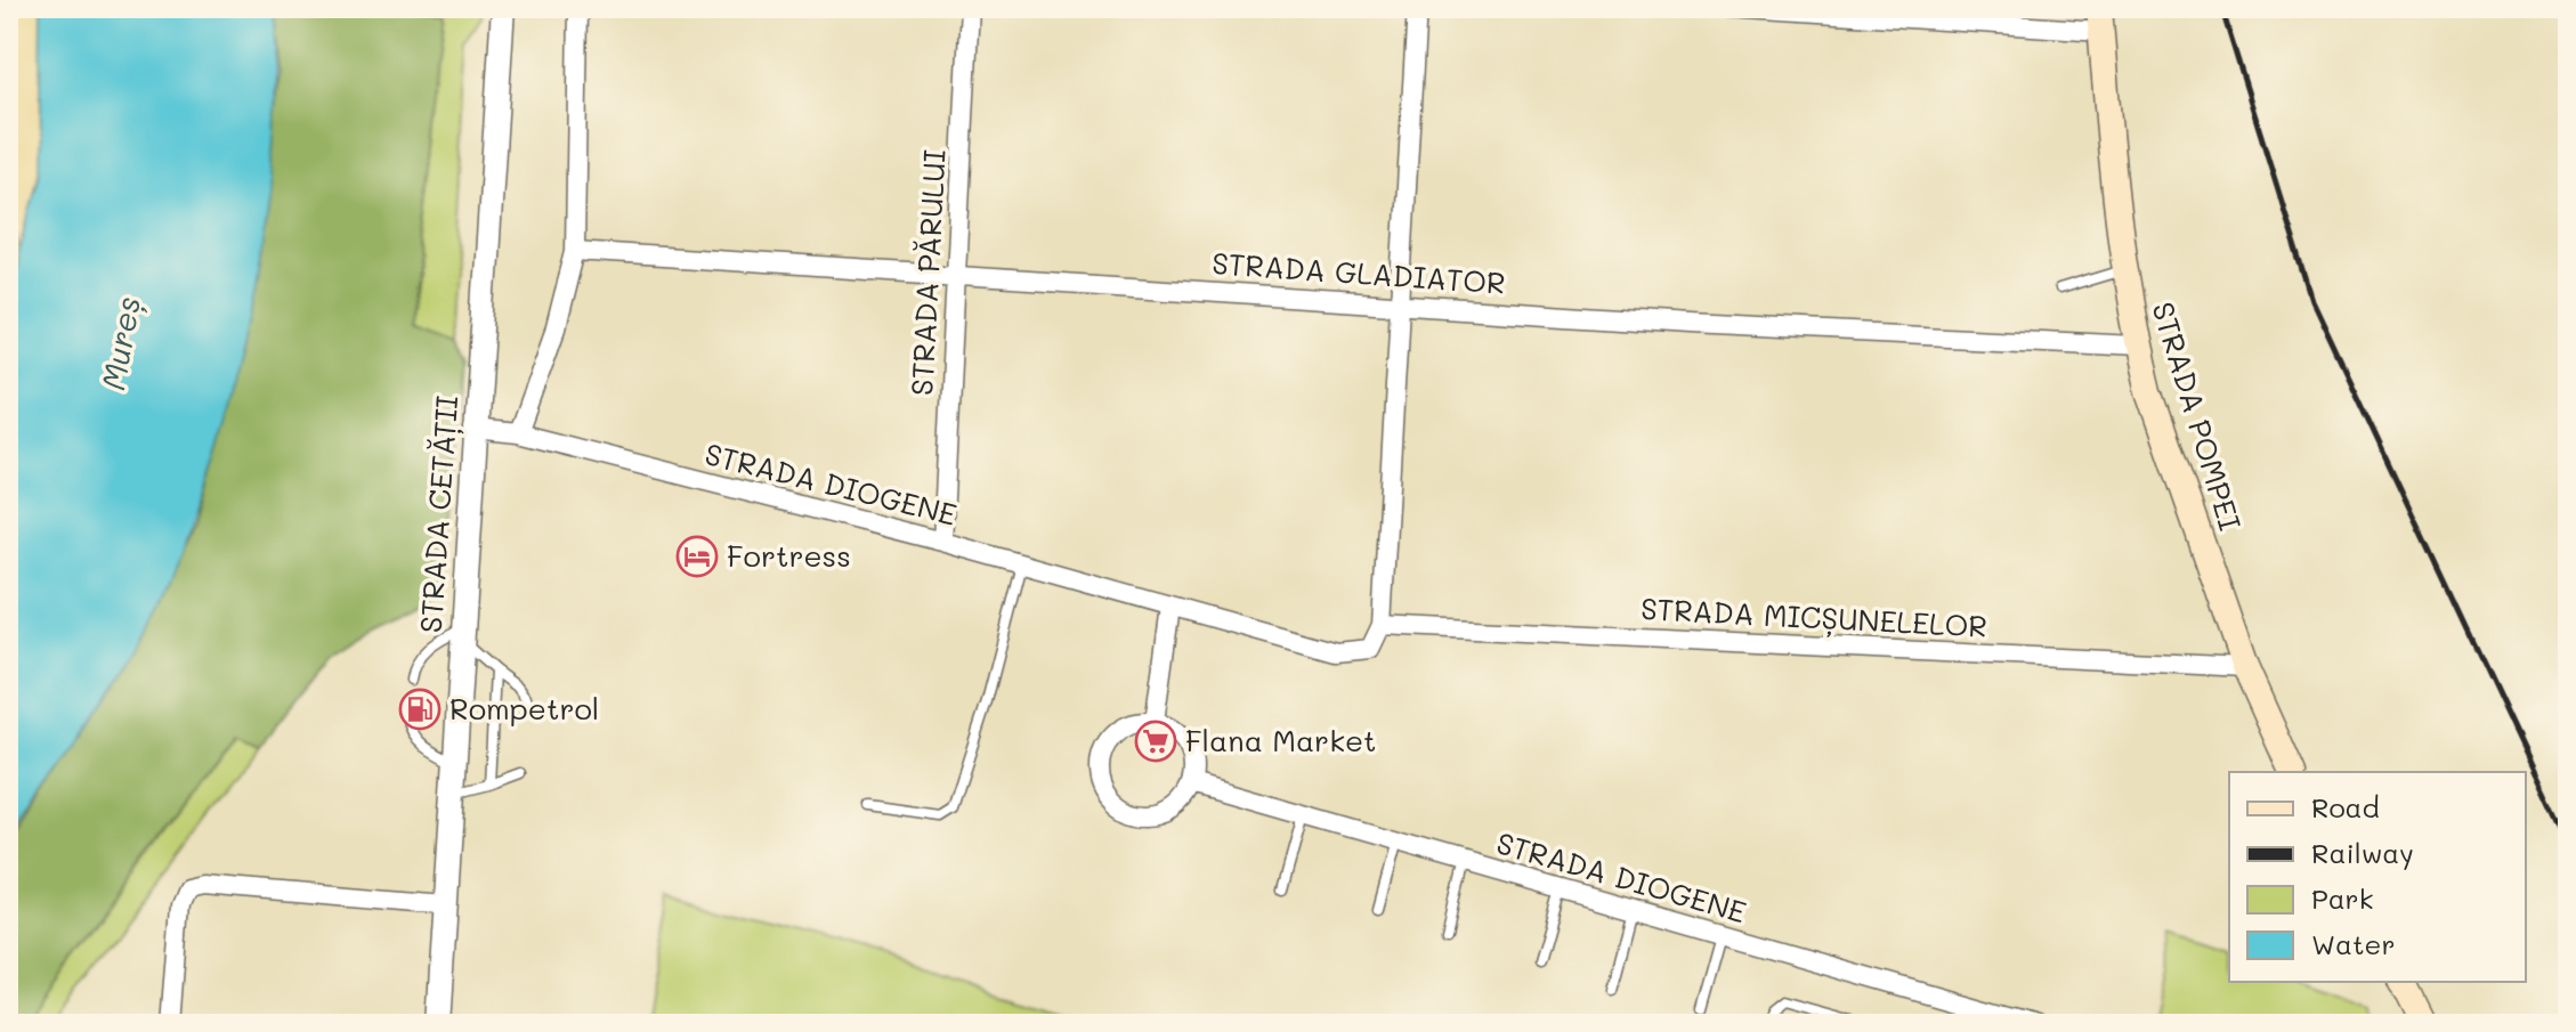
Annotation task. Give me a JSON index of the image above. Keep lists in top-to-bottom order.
{
  "streets": {
    "main road": ["STRADA POMPEI"],
    "street": [
      "STRADA PĂRULUI",
      "STRADA GLADIATOR",
      "STRADA DIOGENE",
      "STRADA CETĂȚII",
      "STRADA MICȘUNELELOR"
    ]
  },
  "crossings": [
    ["STRADA PĂRULUI", "STRADA GLADIATOR"],
    ["STRADA PĂRULUI", "STRADA DIOGENE"],
    ["STRADA GLADIATOR", "STRADA POMPEI"],
    ["STRADA POMPEI", "STRADA MICȘUNELELOR"],
    ["STRADA DIOGENE", "STRADA CETĂȚII"],
    ["STRADA DIOGENE", "STRADA MICȘUNELELOR"]
  ],
  "water": ["Mureș"],
  "places": {
    "hotel": ["Fortress"],
    "fuel station": ["Rompetrol"],
    "supermarket": ["Flana Market"]
  },
  "legend": [
    "Road",
    "Railway",
    "Park",
    "Water"
  ]
}
